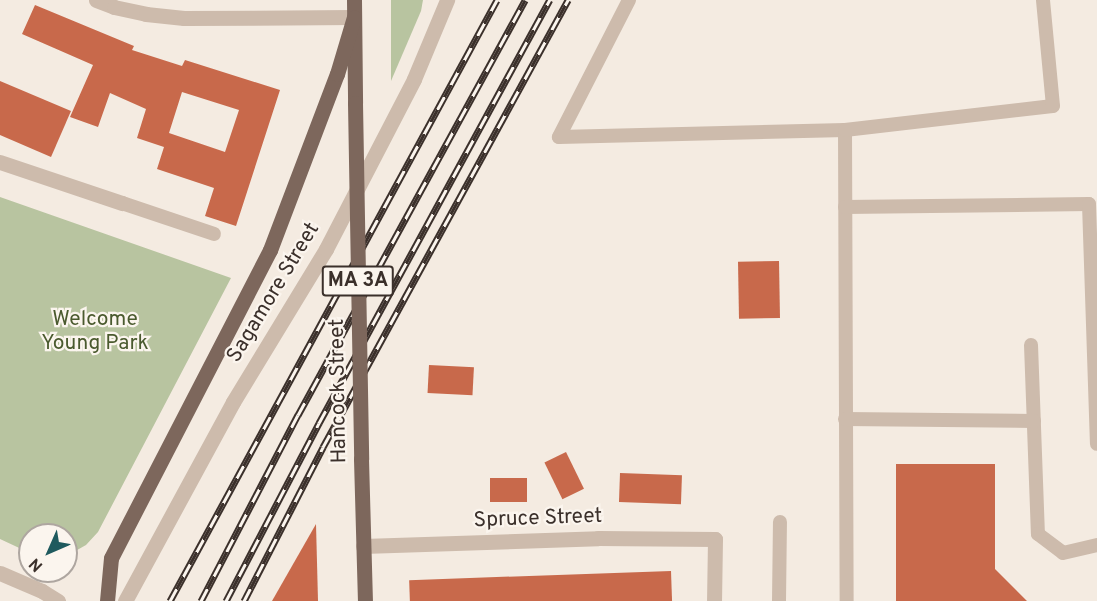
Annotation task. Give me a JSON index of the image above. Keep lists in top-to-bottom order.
{
  "streets": {
    "main road": ["MA 3A", "Hancock Street"],
    "street": ["Sagamore Street", "Spruce Street"]
  },
  "crossings": [
    ["Hancock Street", "Spruce Street"]
  ],
  "parks": ["Welcome Young Park"],
  "north": "bottom left"
}
